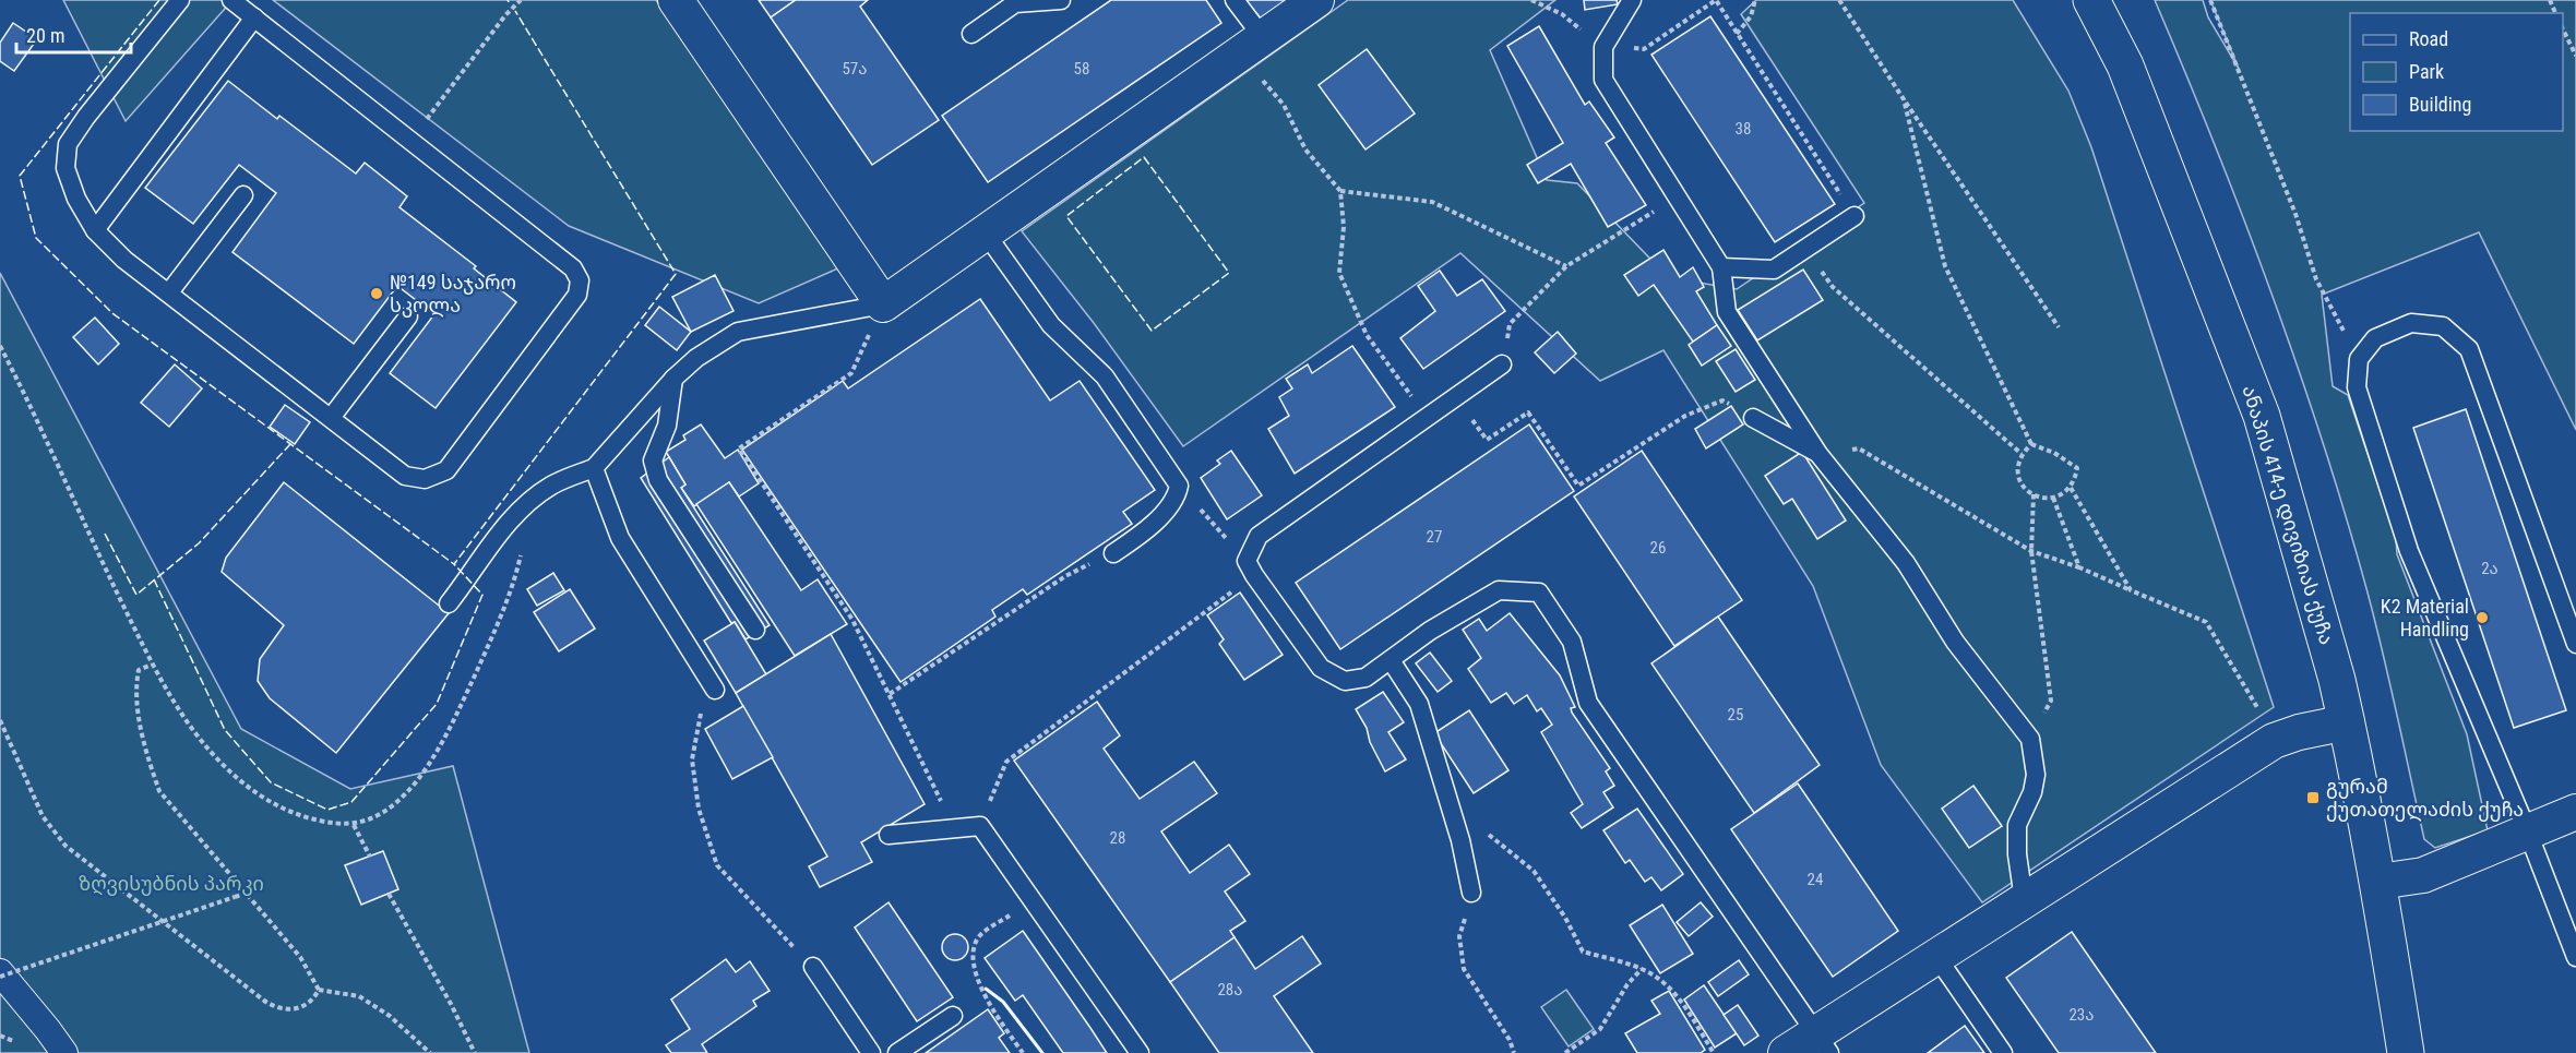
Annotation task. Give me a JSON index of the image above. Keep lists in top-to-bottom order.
{
  "streets": {
    "main road": ["ანაპის 414-ე დივიზიას ქუჩა"]
  },
  "parks": ["ზღვისუბნის პარკი"],
  "places": {
    "other": ["№149 საჯარო სკოლა", "K2 Material Handling"],
    "transit": ["გურამ ქუთათელაძის ქუჩა"]
  },
  "house_numbers": [
    "57ა",
    "58",
    "38",
    "27",
    "26",
    "2ა",
    "25",
    "28",
    "24",
    "28ა",
    "23ა"
  ],
  "legend": ["Road", "Park", "Building"],
  "scale_bar": "20 m"
}
